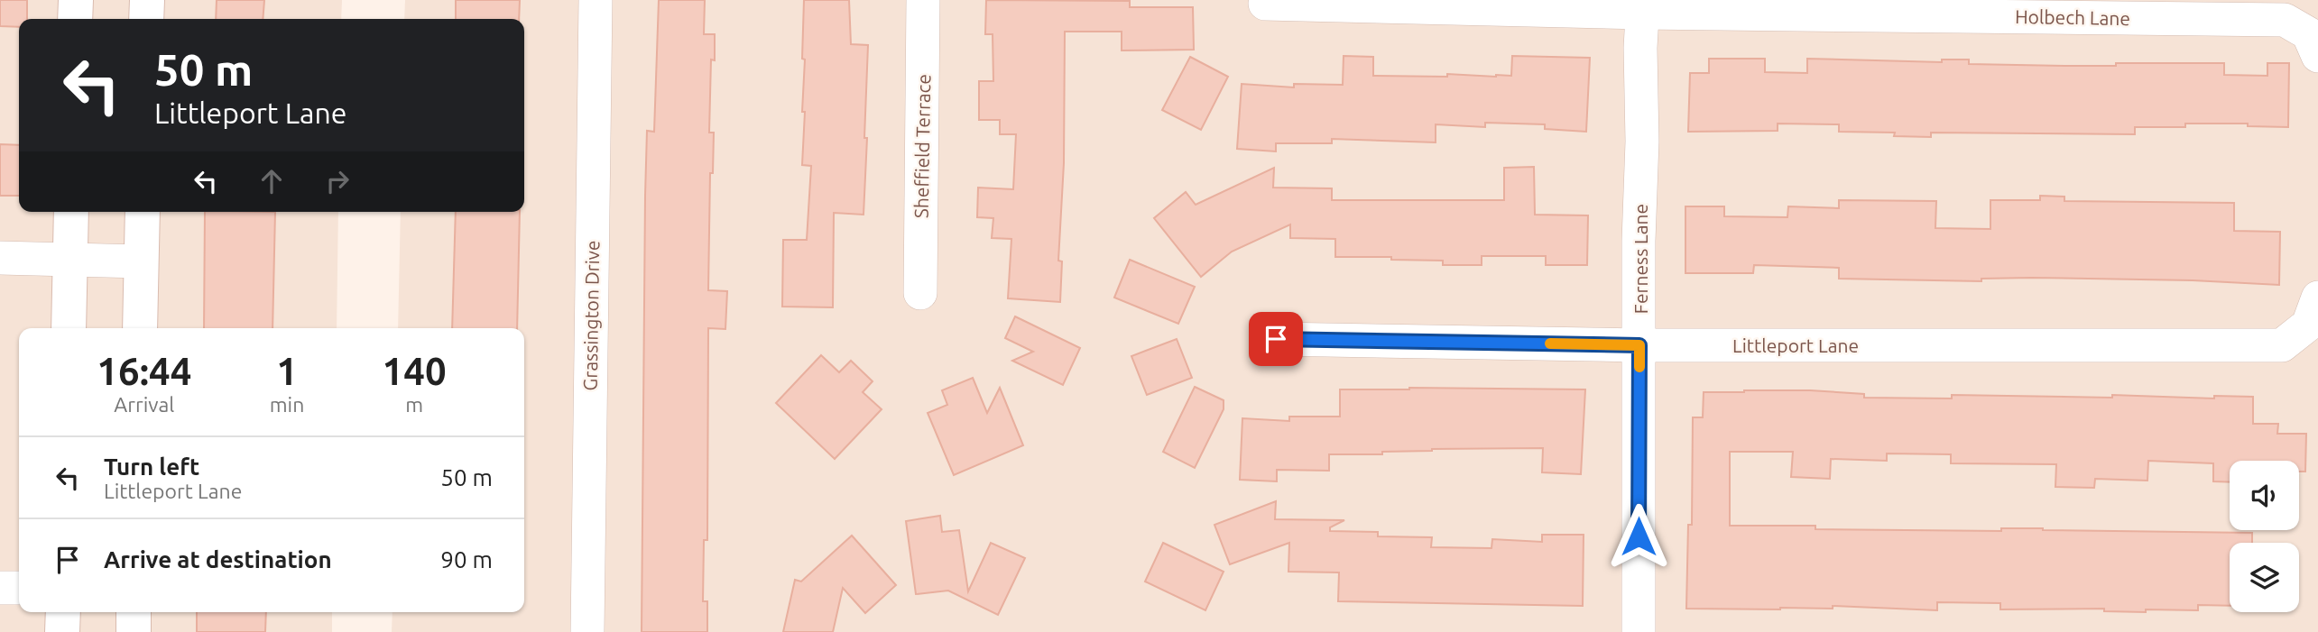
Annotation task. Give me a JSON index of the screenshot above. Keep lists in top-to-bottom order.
{
  "streets": {
    "street": [
      "Holbech Lane",
      "Sheffield Terrace",
      "Ferness Lane",
      "Grassington Drive",
      "Littleport Lane"
    ]
  },
  "crossings": [
    ["Holbech Lane", "Ferness Lane"],
    ["Ferness Lane", "Littleport Lane"]
  ],
  "page": {
    "turn": ["50 m", "Littleport Lane"],
    "eta": [
      "16:44",
      "Arrival",
      "1",
      "min",
      "140",
      "m"
    ],
    "list": [
      {
        "name": "Turn left",
        "note": "Littleport Lane",
        "value": "50 m"
      },
      {
        "name": "Arrive at destination",
        "value": "90 m"
      }
    ]
  }
}
